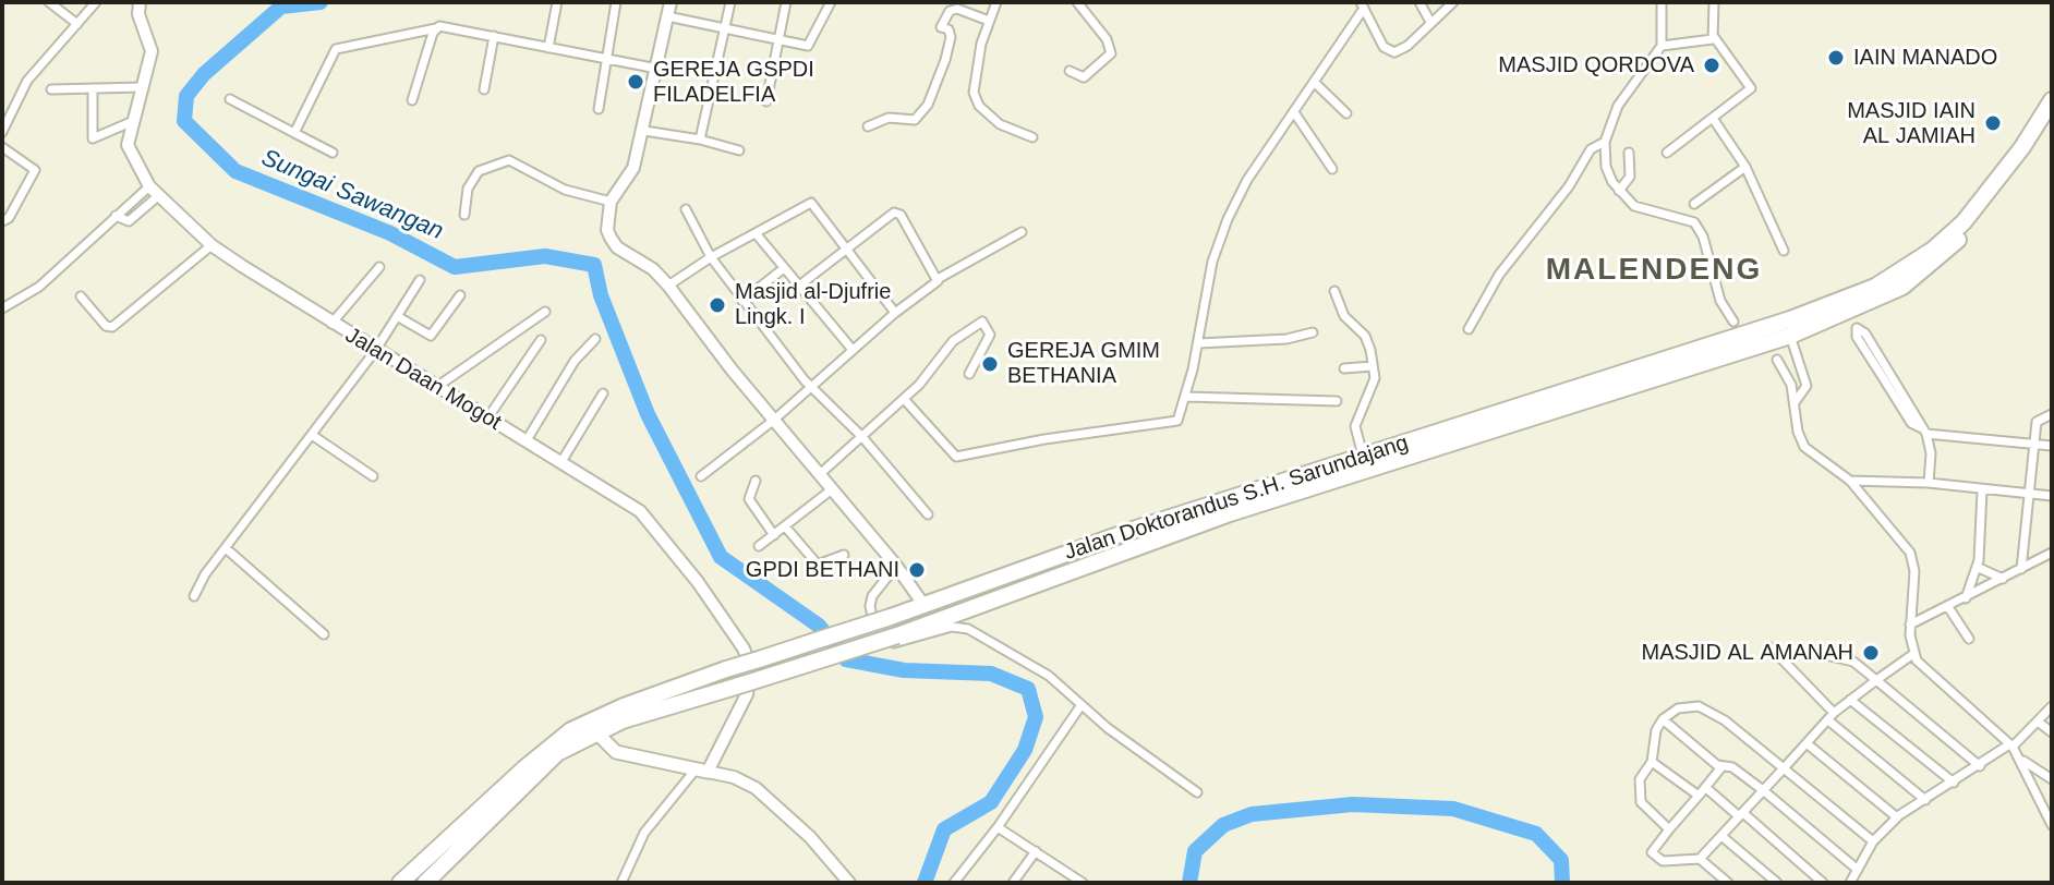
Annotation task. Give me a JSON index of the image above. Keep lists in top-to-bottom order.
{
  "streets": {
    "highway": ["Jalan Doktorandus S.H. Sarundajang"],
    "main road": ["Jalan Daan Mogot"]
  },
  "districts": ["MALENDENG"],
  "water": ["Sungai Sawangan"],
  "places": [
    "IAIN MANADO",
    "MASJID QORDOVA",
    "GEREJA GSPDI FILADELFIA",
    "MASJID IAIN AL JAMIAH",
    "Masjid al-Djufrie Lingk. I",
    "GEREJA GMIM BETHANIA",
    "GPDI BETHANI",
    "MASJID AL AMANAH"
  ]
}
